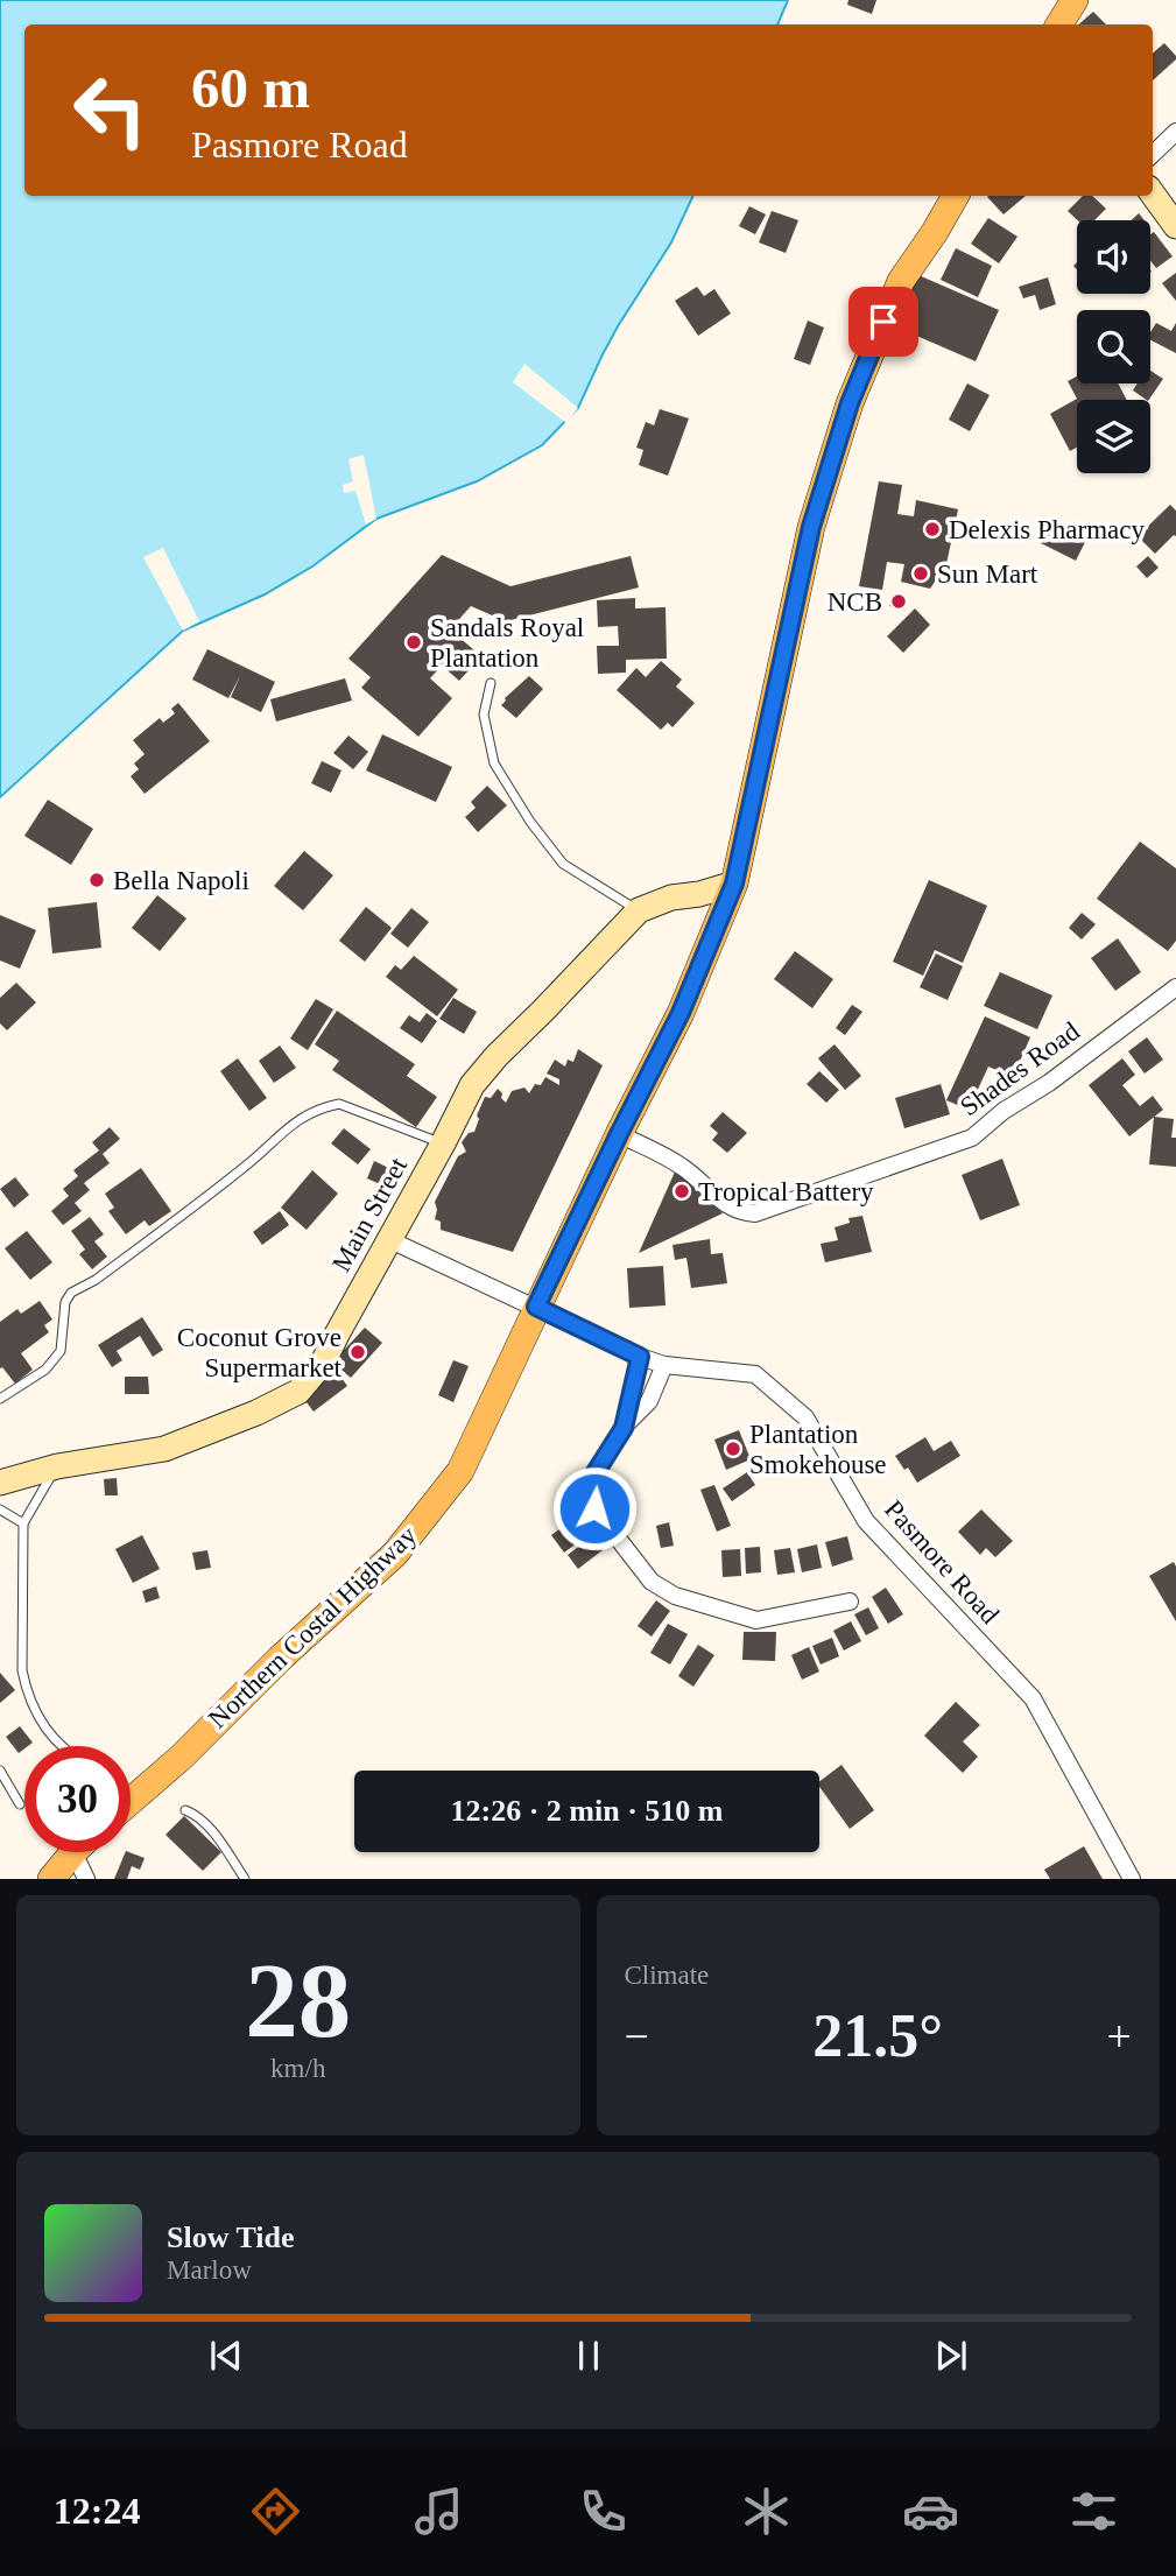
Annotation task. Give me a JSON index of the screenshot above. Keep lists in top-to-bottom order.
{
  "streets": {
    "main road": ["Northern Costal Highway"],
    "street": ["Shades Road", "Main Street", "Pasmore Road"]
  },
  "crossings": [
    ["Shades Road", "Northern Costal Highway"],
    ["Main Street", "Pasmore Road"],
    ["Main Street", "Northern Costal Highway"],
    ["Pasmore Road", "Northern Costal Highway"]
  ],
  "places": [
    "Delexis Pharmacy",
    "Sun Mart",
    "NCB",
    "Sandals Royal Plantation",
    "Bella Napoli",
    "Tropical Battery",
    "Coconut Grove Supermarket",
    "Plantation Smokehouse"
  ],
  "page": {
    "turn": ["60 m", "Pasmore Road"],
    "limit": "30",
    "trip": "12:26 · 2 min · 510 m",
    "tile": [
      ["28", "km/h"],
      "Climate"
    ],
    "heat": ["−", "21.5°", "+"],
    "song": ["Slow Tide", "Marlow"],
    "tabs": "12:24"
  }
}
